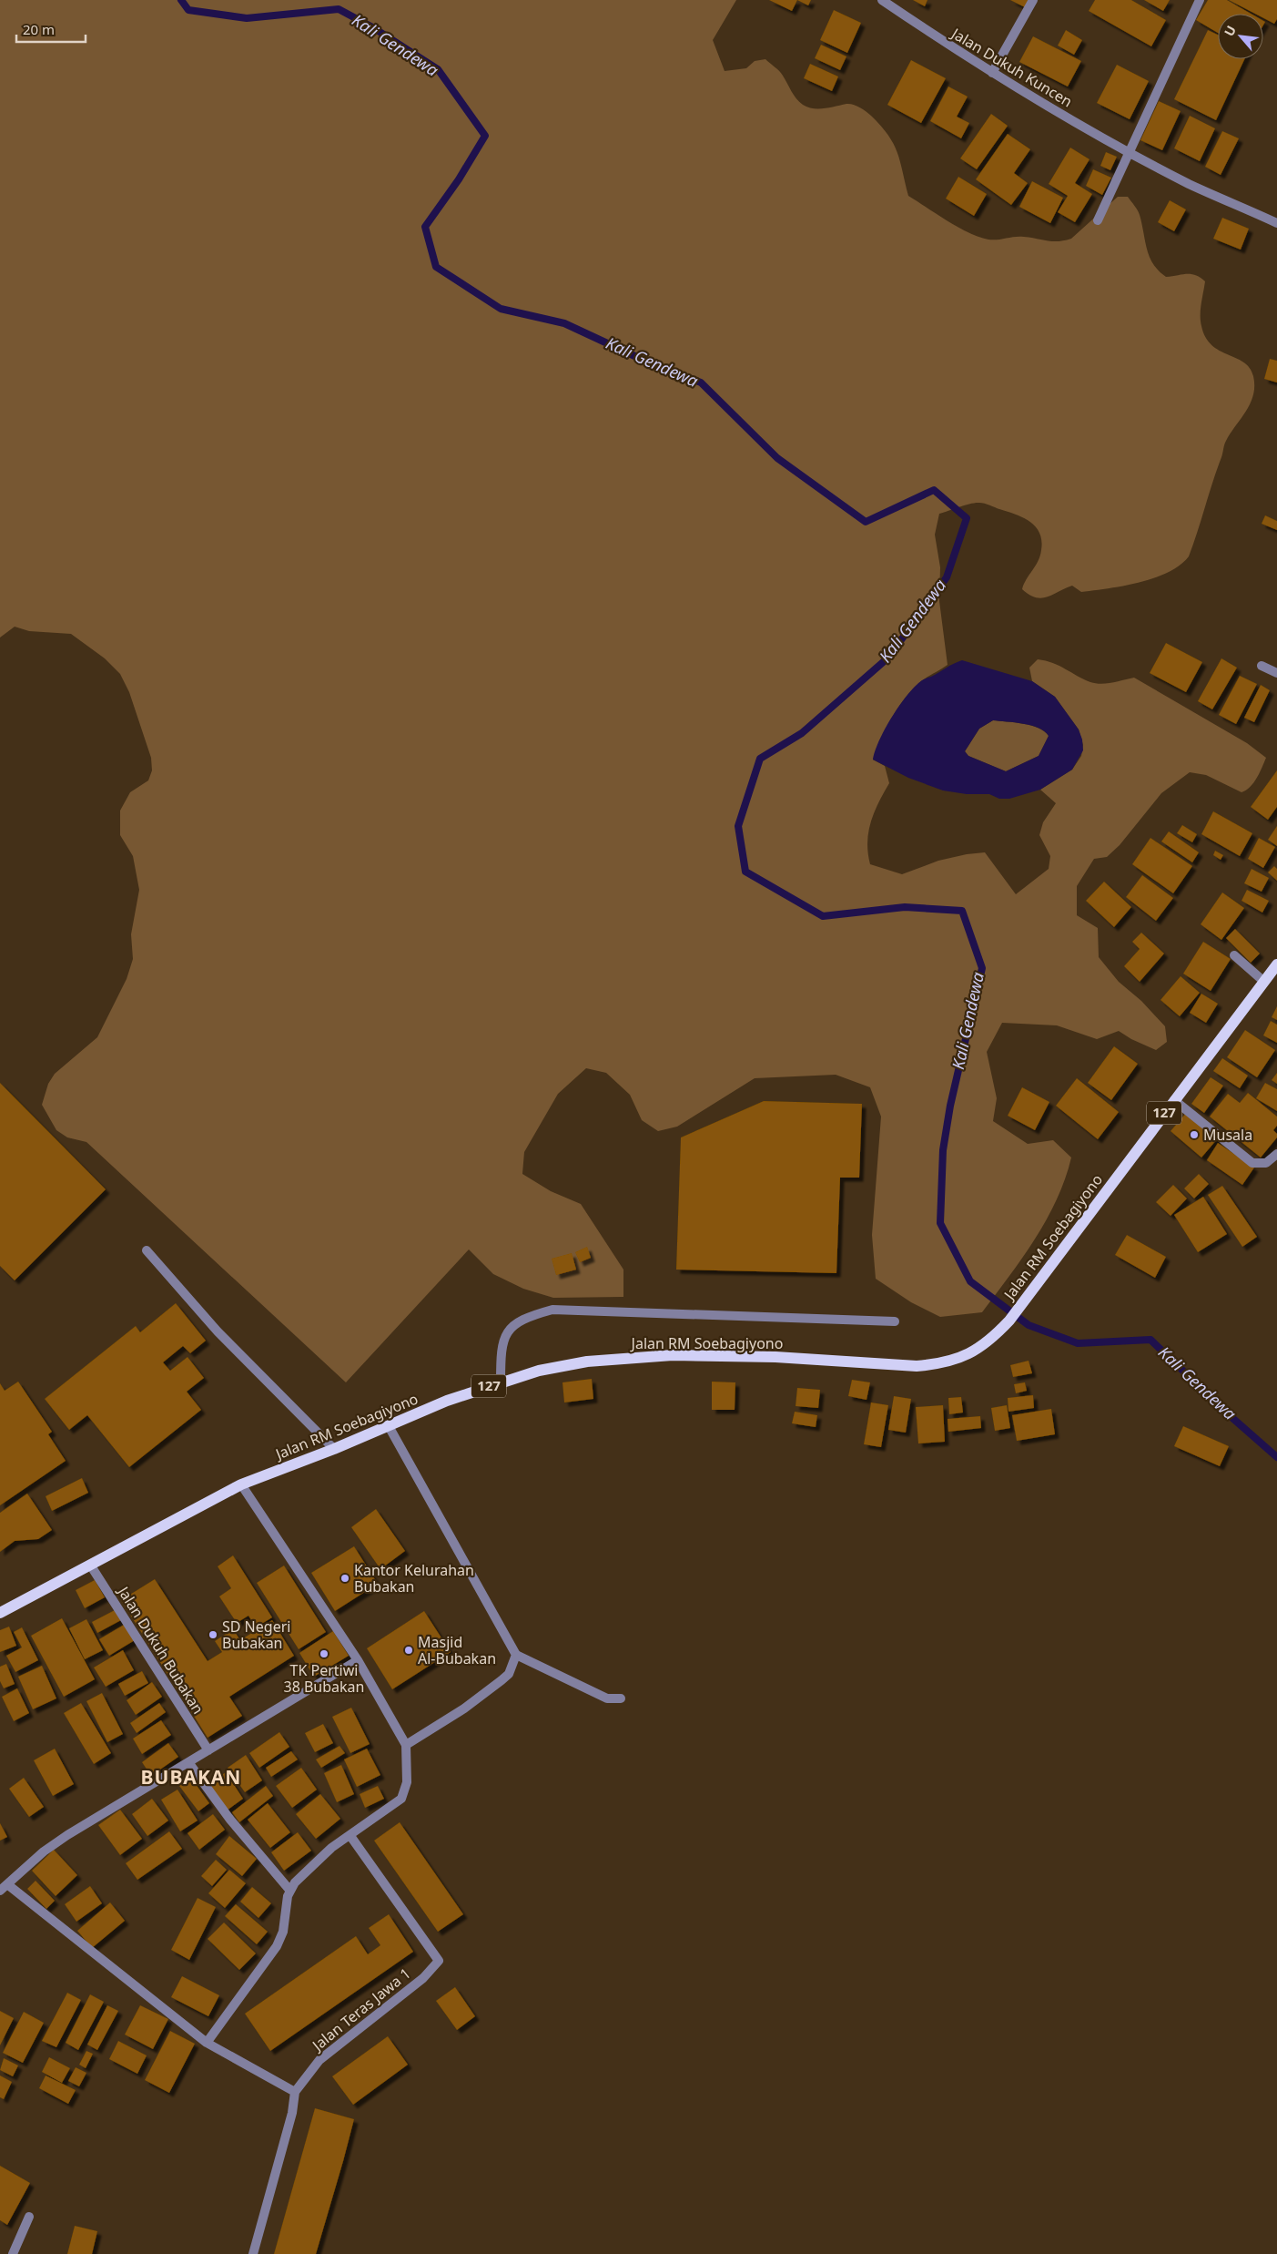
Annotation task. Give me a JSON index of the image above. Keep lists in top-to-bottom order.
{
  "streets": {
    "main road": ["127", "Jalan RM Soebagiyono"],
    "street": ["Jalan Dukuh Kuncen", "Jalan Dukuh Bubakan", "Jalan Teras Jawa 1"]
  },
  "crossings": [
    ["Jalan RM Soebagiyono", "Jalan Dukuh Bubakan"]
  ],
  "districts": ["BUBAKAN"],
  "water": ["Kali Gendewa"],
  "places": [
    "Musala",
    "Kantor Kelurahan Bubakan",
    "SD Negeri Bubakan",
    "Masjid Al-Bubakan",
    "TK Pertiwi 38 Bubakan"
  ],
  "scale_bar": "20 m",
  "north": "top left"
}
